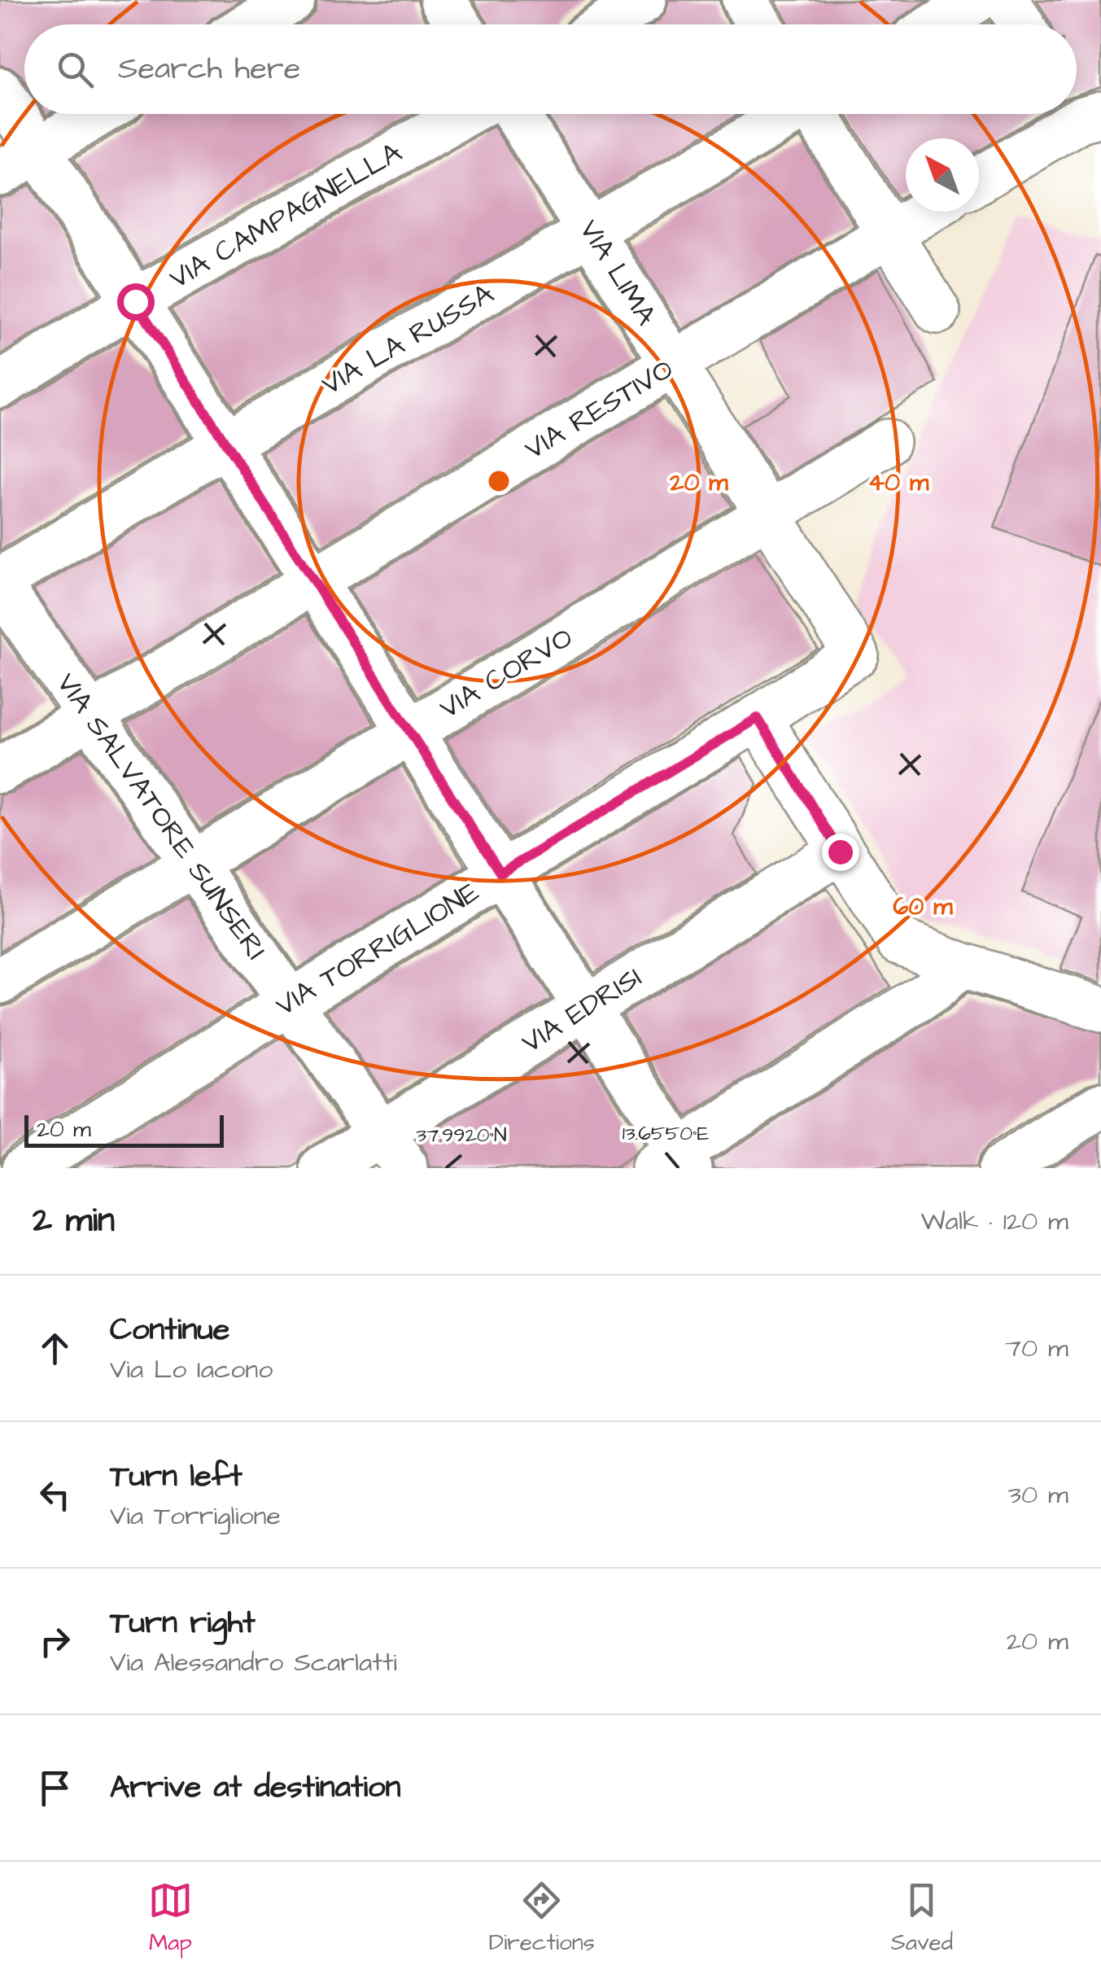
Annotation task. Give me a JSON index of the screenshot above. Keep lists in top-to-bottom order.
{
  "streets": {
    "street": [
      "VIA CAMPAGNELLA",
      "VIA LIMA",
      "VIA LA RUSSA",
      "VIA RESTIVO",
      "VIA CORVO",
      "VIA SALVATORE SUNSERI",
      "VIA TORRIGLIONE",
      "VIA EDRISI"
    ]
  },
  "crossings": [
    ["VIA LIMA", "VIA LA RUSSA"],
    ["VIA LIMA", "VIA RESTIVO"],
    ["VIA LIMA", "VIA CORVO"],
    ["VIA LIMA", "VIA TORRIGLIONE"],
    ["VIA LA RUSSA", "VIA SALVATORE SUNSERI"],
    ["VIA RESTIVO", "VIA SALVATORE SUNSERI"],
    ["VIA CORVO", "VIA SALVATORE SUNSERI"],
    ["VIA SALVATORE SUNSERI", "VIA TORRIGLIONE"],
    ["VIA SALVATORE SUNSERI", "VIA EDRISI"]
  ],
  "scale_bar": "20 m",
  "north": "top left",
  "page": {
    "search": "Search here",
    "scale": "20 m",
    "heading": ["2 min", "Walk · 120 m"],
    "list": [
      ["Continue", "Via Lo Iacono", "70 m"],
      ["Turn left", "Via Torriglione", "30 m"],
      ["Turn right", "Via Alessandro Scarlatti", "20 m"],
      "Arrive at destination"
    ],
    "nav": ["Map", "Directions", "Saved"]
  },
  "coordinates": ["13.6550°E", "37.9920°N"],
  "rings": ["20 m", "40 m", "60 m"]
}
